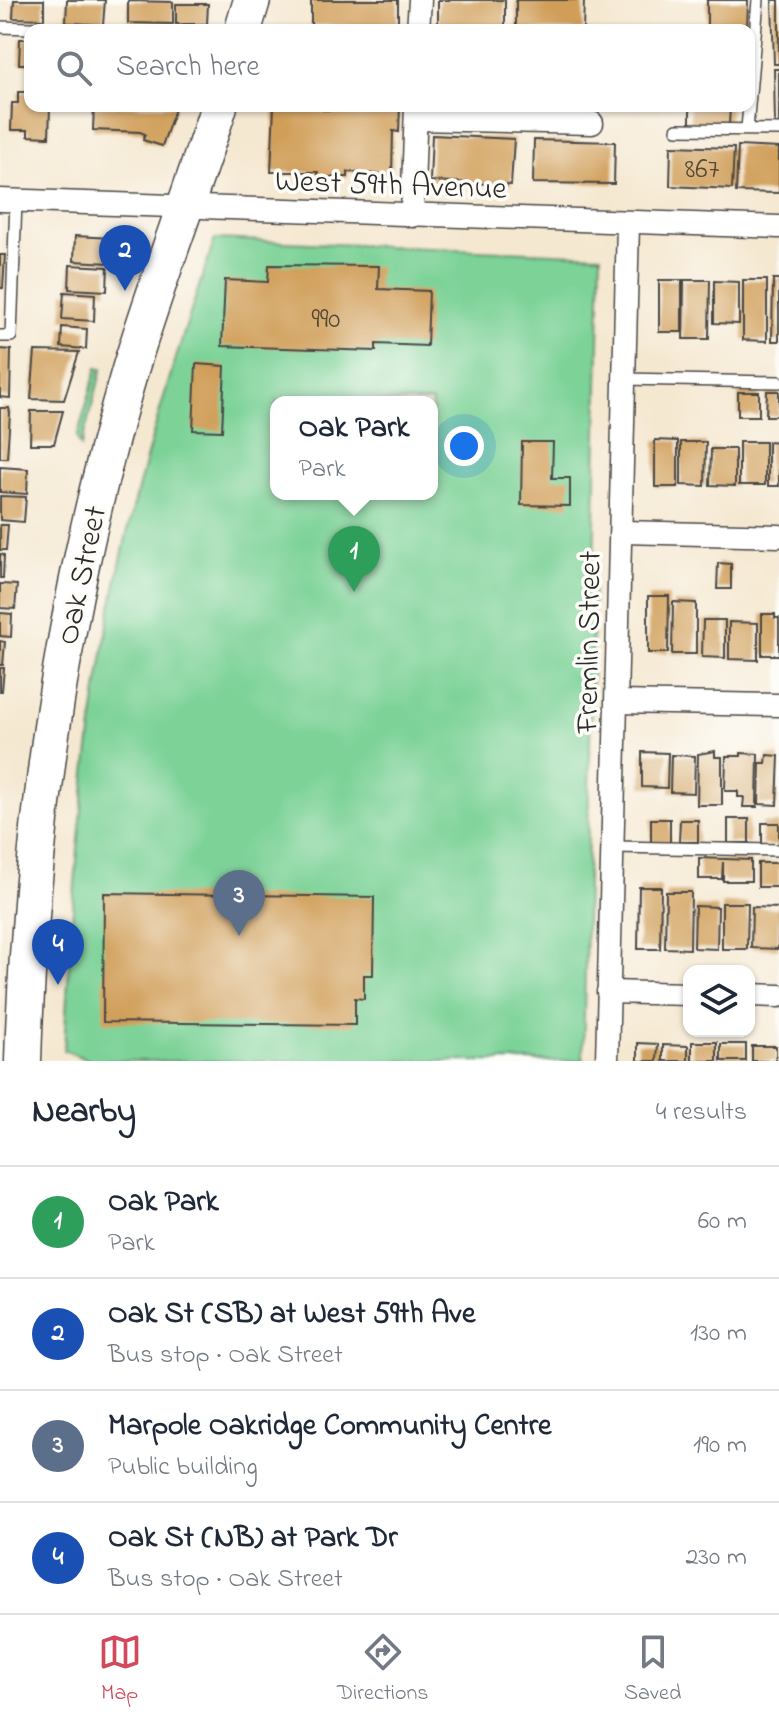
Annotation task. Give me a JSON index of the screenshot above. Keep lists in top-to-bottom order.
{
  "streets": {
    "main road": ["Oak Street"],
    "street": ["West 59th Avenue", "Fremlin Street"]
  },
  "crossings": [
    ["West 59th Avenue", "Oak Street"],
    ["West 59th Avenue", "Fremlin Street"]
  ],
  "house_numbers": ["867", "990"],
  "page": {
    "search": "Search here",
    "pins": [
      "2",
      "1",
      "3",
      "4"
    ],
    "popup": ["Oak Park", "Park"],
    "heading": ["Nearby", "4 results"],
    "list": [
      {
        "mark": "1",
        "name": "Oak Park",
        "note": "Park",
        "value": "60 m"
      },
      {
        "mark": "2",
        "name": "Oak St (SB) at West 59th Ave",
        "note": "Bus stop · Oak Street",
        "value": "130 m"
      },
      {
        "mark": "3",
        "name": "Marpole Oakridge Community Centre",
        "note": "Public building",
        "value": "190 m"
      },
      {
        "mark": "4",
        "name": "Oak St (NB) at Park Dr",
        "note": "Bus stop · Oak Street",
        "value": "230 m"
      }
    ],
    "nav": ["Map", "Directions", "Saved"]
  }
}
